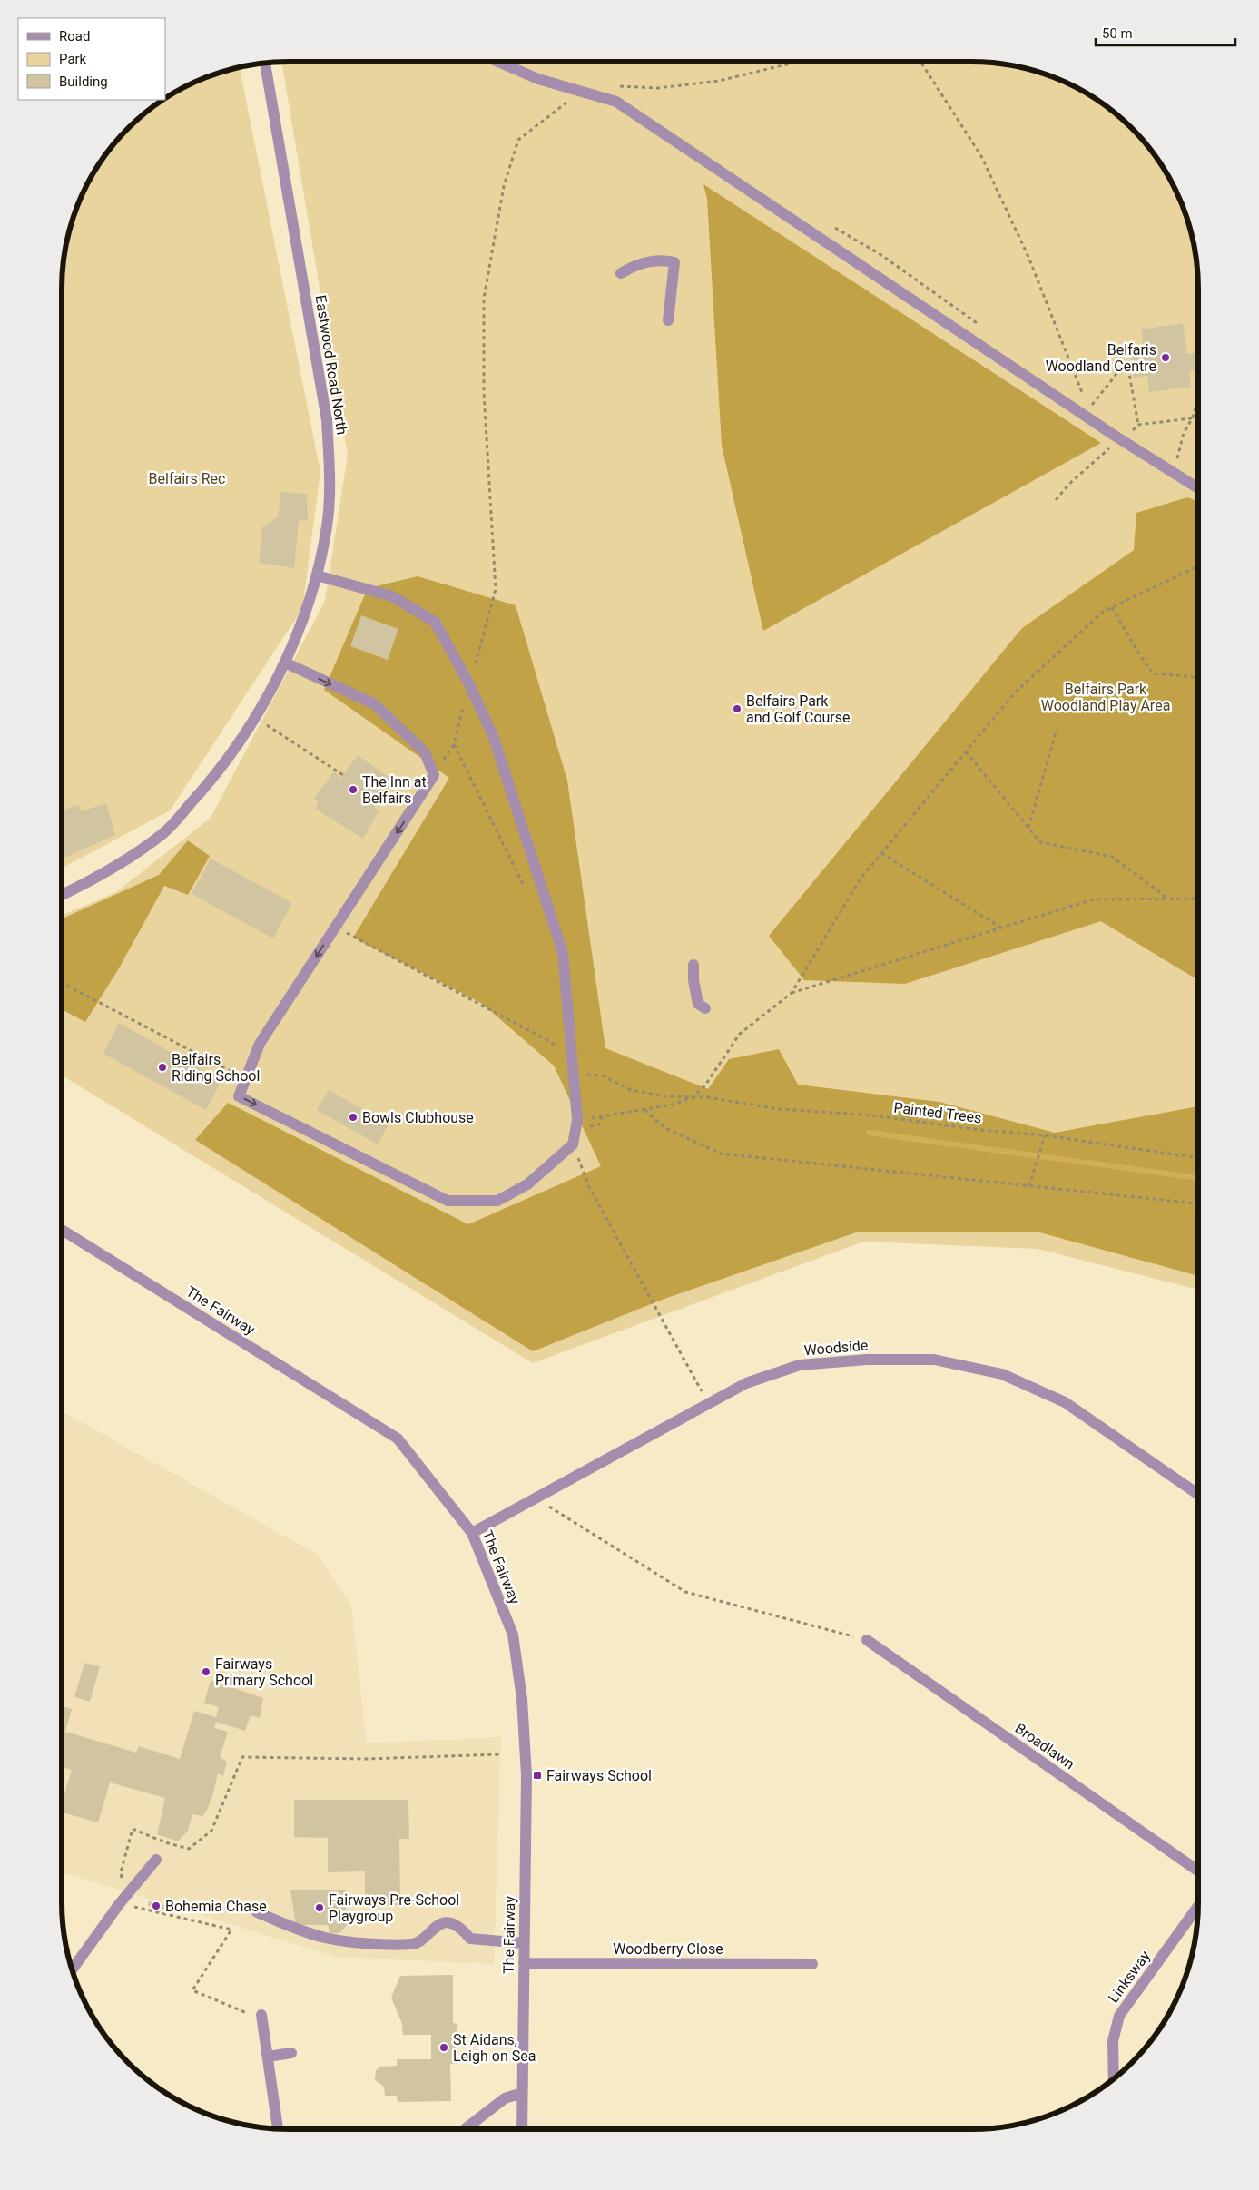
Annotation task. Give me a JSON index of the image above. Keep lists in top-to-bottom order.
{
  "streets": {
    "street": [
      "Eastwood Road North",
      "The Fairway",
      "Woodside",
      "Broadlawn",
      "Woodberry Close",
      "Linksway"
    ],
    "path": ["Painted Trees"]
  },
  "crossings": [
    ["The Fairway", "Woodside"],
    ["The Fairway", "Woodberry Close"]
  ],
  "parks": ["Belfairs Rec", "Belfairs Park Woodland Play Area"],
  "places": {
    "other": [
      "Belfaris Woodland Centre",
      "Belfairs Park and Golf Course",
      "The Inn at Belfairs",
      "Belfairs Riding School",
      "Bowls Clubhouse",
      "Fairways Primary School",
      "Bohemia Chase",
      "Fairways Pre-School Playgroup",
      "St Aidans, Leigh on Sea"
    ],
    "transit": ["Fairways School"]
  },
  "legend": ["Road", "Park", "Building"],
  "scale_bar": "50 m"
}
